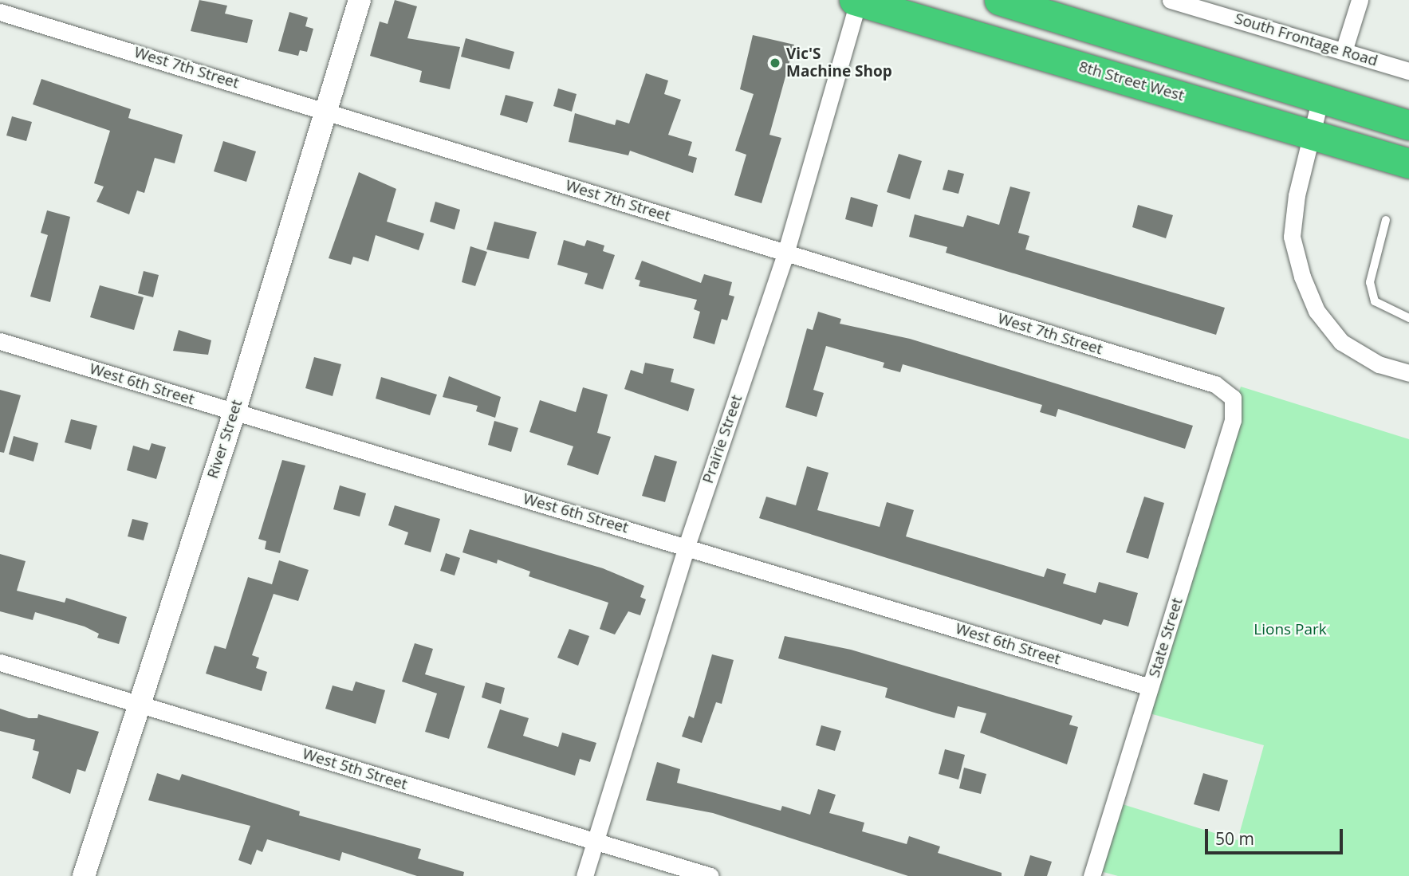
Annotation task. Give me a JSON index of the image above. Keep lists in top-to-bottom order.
{
  "streets": {
    "highway": ["8th Street West"],
    "street": [
      "South Frontage Road",
      "West 7th Street",
      "West 6th Street",
      "River Street",
      "Prairie Street",
      "State Street",
      "West 5th Street"
    ]
  },
  "crossings": [
    ["West 7th Street", "River Street"],
    ["West 7th Street", "Prairie Street"],
    ["West 7th Street", "State Street"],
    ["8th Street West", "Prairie Street"],
    ["West 6th Street", "River Street"],
    ["West 6th Street", "Prairie Street"],
    ["West 6th Street", "State Street"],
    ["River Street", "West 5th Street"],
    ["Prairie Street", "West 5th Street"]
  ],
  "parks": ["Lions Park"],
  "places": ["Vic'S Machine Shop"],
  "scale_bar": "50 m"
}
